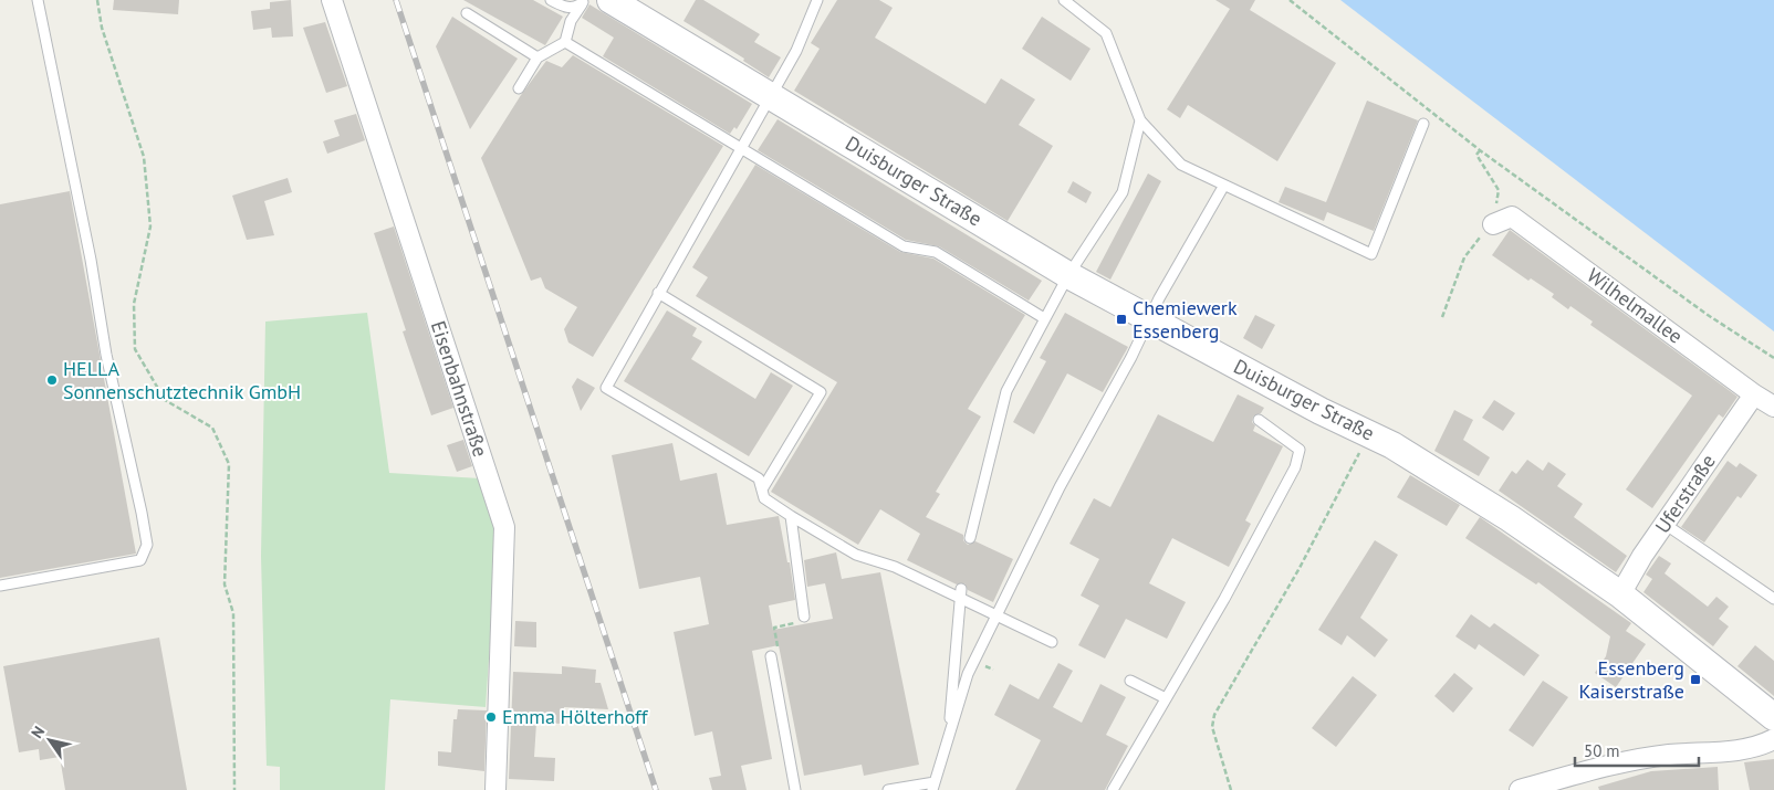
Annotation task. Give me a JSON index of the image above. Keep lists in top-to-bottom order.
{
  "streets": {
    "main road": ["Duisburger Straße"],
    "street": ["Wilhelmallee", "Eisenbahnstraße", "Uferstraße"]
  },
  "crossings": [
    ["Duisburger Straße", "Uferstraße"],
    ["Wilhelmallee", "Uferstraße"]
  ],
  "places": {
    "transit": ["Chemiewerk Essenberg", "Essenberg Kaiserstraße"],
    "other": ["HELLA Sonnenschutztechnik GmbH", "Emma Hölterhoff"]
  },
  "scale_bar": "50 m",
  "north": "top left"
}
